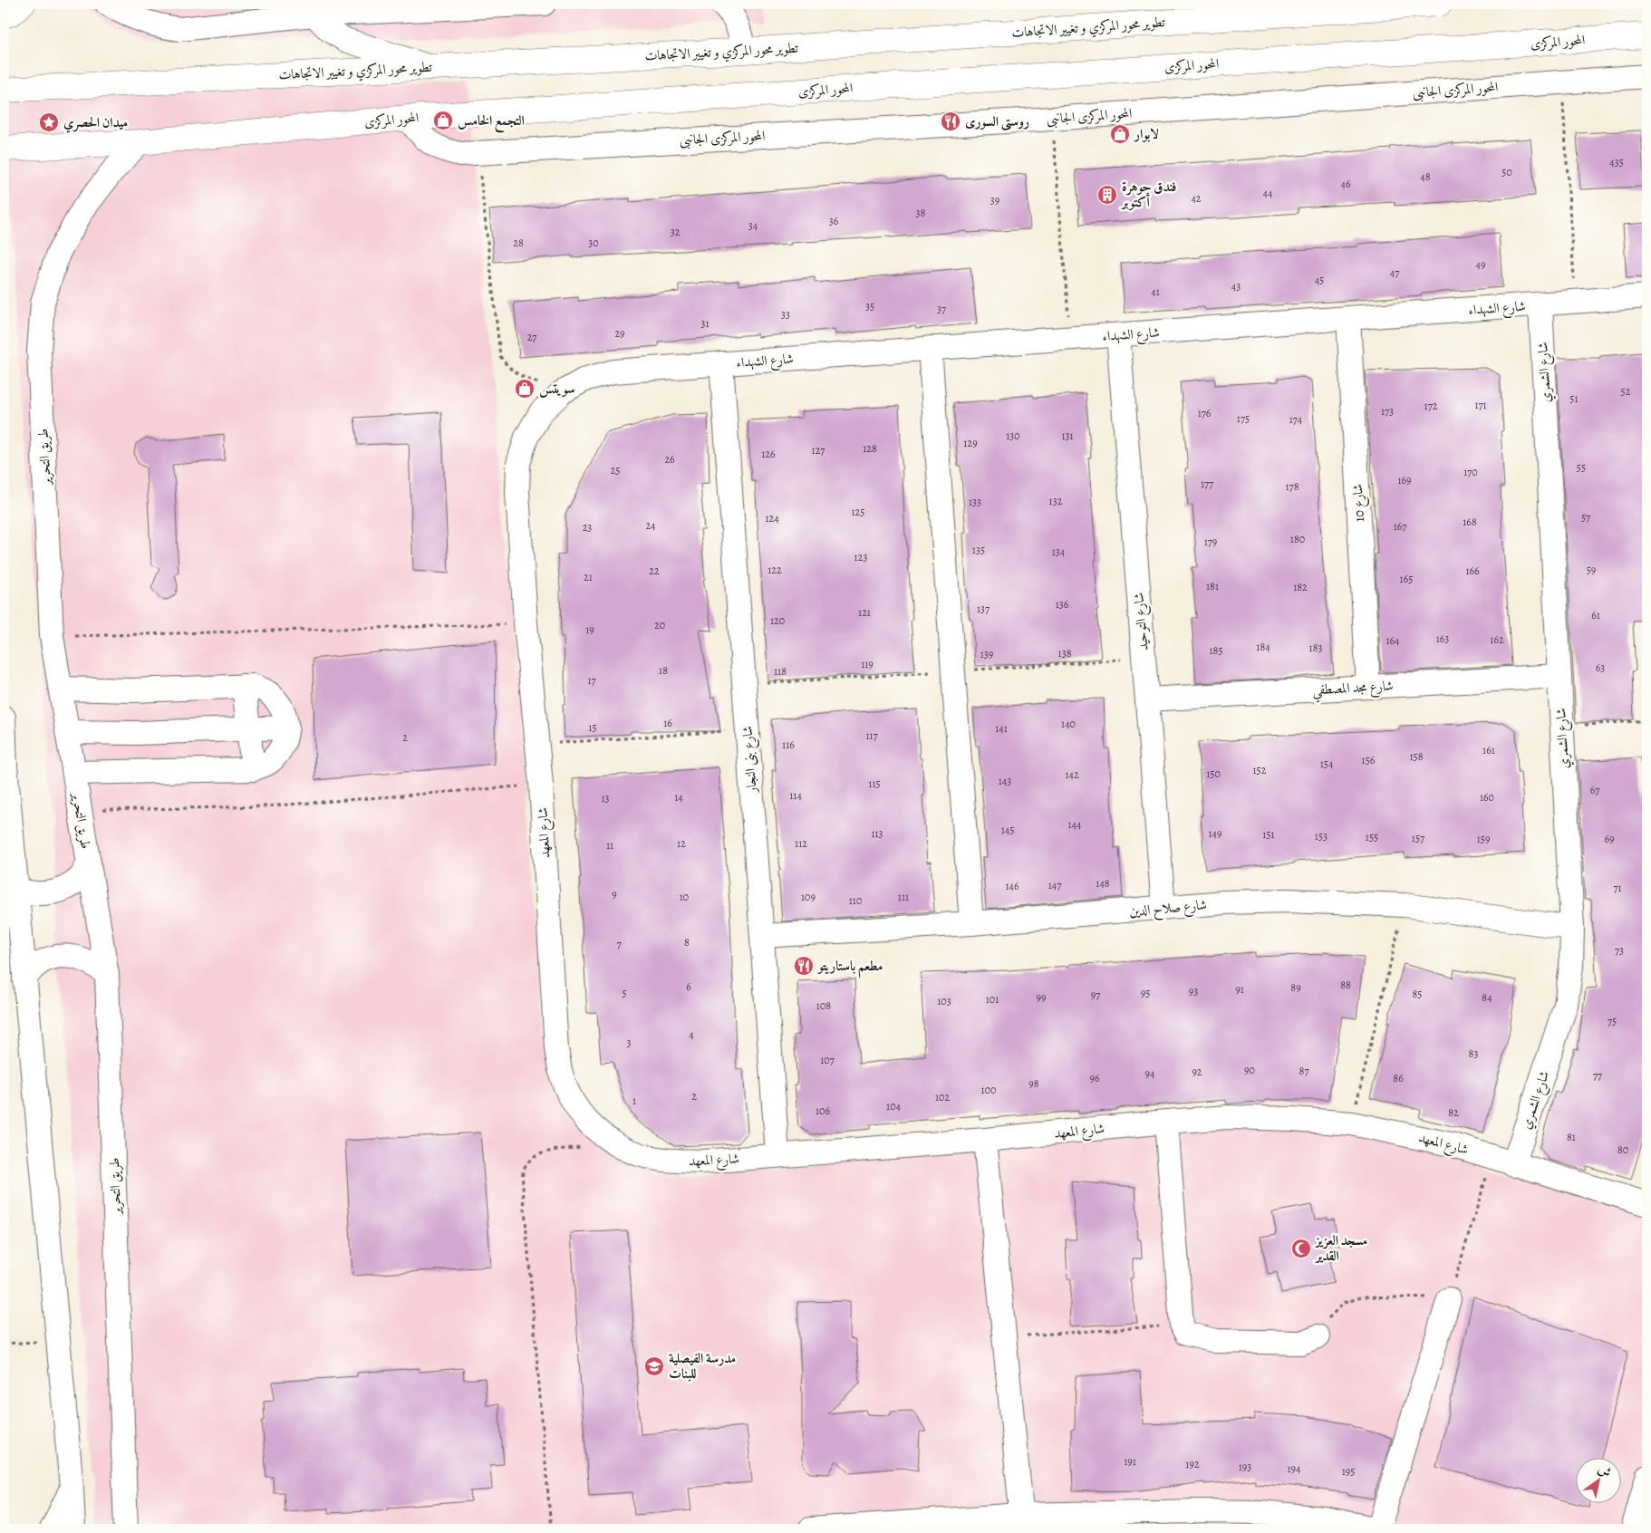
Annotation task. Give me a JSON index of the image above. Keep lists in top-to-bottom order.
{
  "streets": {
    "main road": ["تطوير محور المركزي و تغيير الاتجاهات", "المحور المركزى"],
    "street": [
      "المحور المركزى الجانبى",
      "شارع الشهداء",
      "شارع الشمري",
      "طريق التحرير",
      "شارع 10",
      "شارع التوحيد",
      "شارع مجد المصطفي",
      "شارع بنى النجار",
      "شارع المعهد",
      "شارع صلاح الدين"
    ]
  },
  "crossings": [
    ["المحور المركزى", "المحور المركزى الجانبى"],
    ["المحور المركزى", "طريق التحرير"],
    ["شارع الشهداء", "شارع الشمري"],
    ["شارع الشهداء", "شارع 10"],
    ["شارع الشهداء", "شارع التوحيد"],
    ["شارع الشهداء", "شارع بنى النجار"],
    ["شارع الشهداء", "شارع المعهد"],
    ["شارع الشمري", "شارع مجد المصطفي"],
    ["شارع الشمري", "شارع المعهد"],
    ["شارع الشمري", "شارع صلاح الدين"],
    ["شارع 10", "شارع مجد المصطفي"],
    ["شارع التوحيد", "شارع مجد المصطفي"],
    ["شارع التوحيد", "شارع صلاح الدين"],
    ["شارع بنى النجار", "شارع المعهد"],
    ["شارع بنى النجار", "شارع صلاح الدين"]
  ],
  "places": {
    "shop": ["التجمع الخامس", "لابوار", "سويتس"],
    "restaurant": ["روستى السورى", "مطعم باستاريتو"],
    "place": ["ميدان الحصري"],
    "building": ["فندق جوهرة أكتوبر"],
    "mosque": ["مسجد العزيز القدير"],
    "school or university": ["مدرسة الفيصلية للبنات"]
  },
  "house_numbers": [
    "435",
    "50",
    "48",
    "46",
    "44",
    "42",
    "39",
    "38",
    "36",
    "34",
    "32",
    "28",
    "30",
    "49",
    "47",
    "45",
    "43",
    "41",
    "35",
    "37",
    "33",
    "31",
    "29",
    "27",
    "52",
    "51",
    "171",
    "172",
    "173",
    "176",
    "175",
    "174",
    "130",
    "131",
    "129",
    "128",
    "127",
    "126",
    "26",
    "55",
    "25",
    "170",
    "169",
    "177",
    "178",
    "132",
    "133",
    "125",
    "57",
    "124",
    "168",
    "24",
    "167",
    "23",
    "180",
    "179",
    "135",
    "134",
    "123",
    "122",
    "59",
    "22",
    "166",
    "21",
    "165",
    "181",
    "182",
    "136",
    "137",
    "121",
    "61",
    "120",
    "20",
    "19",
    "163",
    "162",
    "164",
    "184",
    "183",
    "185",
    "138",
    "139",
    "119",
    "63",
    "18",
    "118",
    "17",
    "16",
    "140",
    "15",
    "141",
    "117",
    "2",
    "116",
    "161",
    "158",
    "156",
    "154",
    "152",
    "150",
    "142",
    "143",
    "115",
    "67",
    "114",
    "14",
    "160",
    "13",
    "144",
    "145",
    "113",
    "149",
    "151",
    "153",
    "155",
    "157",
    "159",
    "69",
    "12",
    "112",
    "11",
    "148",
    "147",
    "146",
    "71",
    "9",
    "10",
    "109",
    "111",
    "110",
    "8",
    "7",
    "73",
    "88",
    "6",
    "89",
    "91",
    "93",
    "5",
    "95",
    "85",
    "97",
    "99",
    "84",
    "101",
    "103",
    "108",
    "75",
    "4",
    "3",
    "83",
    "107",
    "90",
    "87",
    "92",
    "94",
    "77",
    "96",
    "86",
    "98",
    "100",
    "2",
    "102",
    "1",
    "104",
    "106",
    "82",
    "81",
    "80",
    "191",
    "192",
    "193",
    "194",
    "195"
  ],
  "north": "top right"
}
